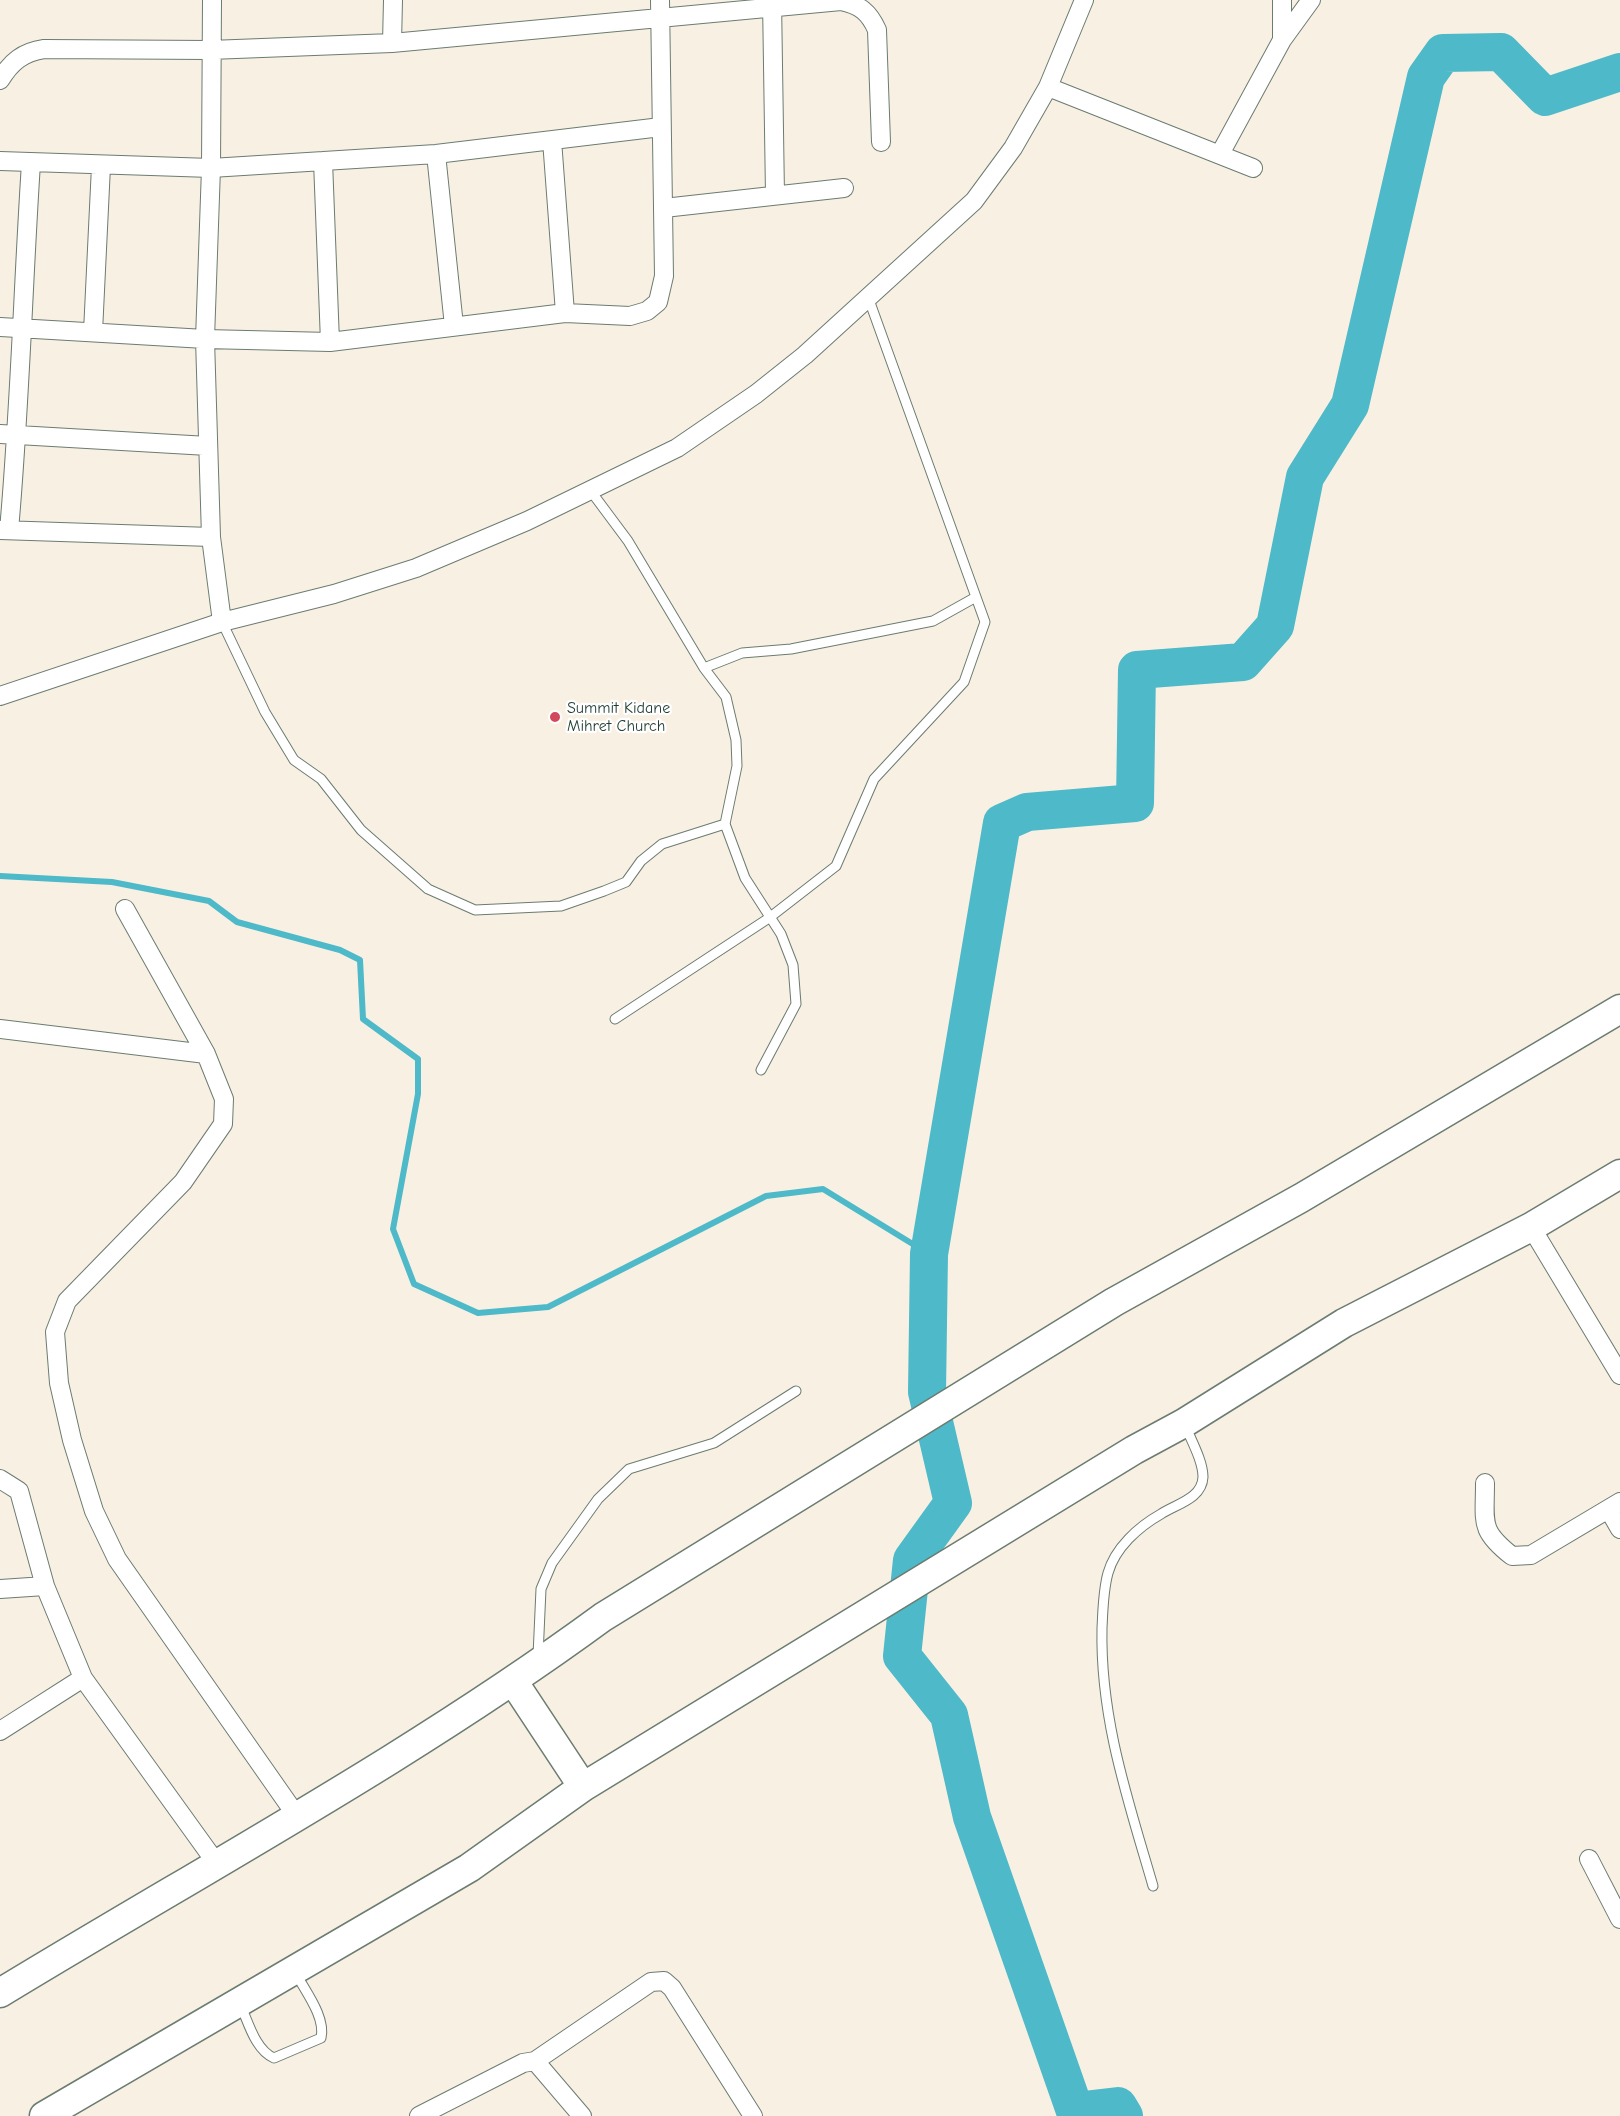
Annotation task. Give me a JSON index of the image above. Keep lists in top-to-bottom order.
{
  "places": ["Summit Kidane Mihret Church"]
}
